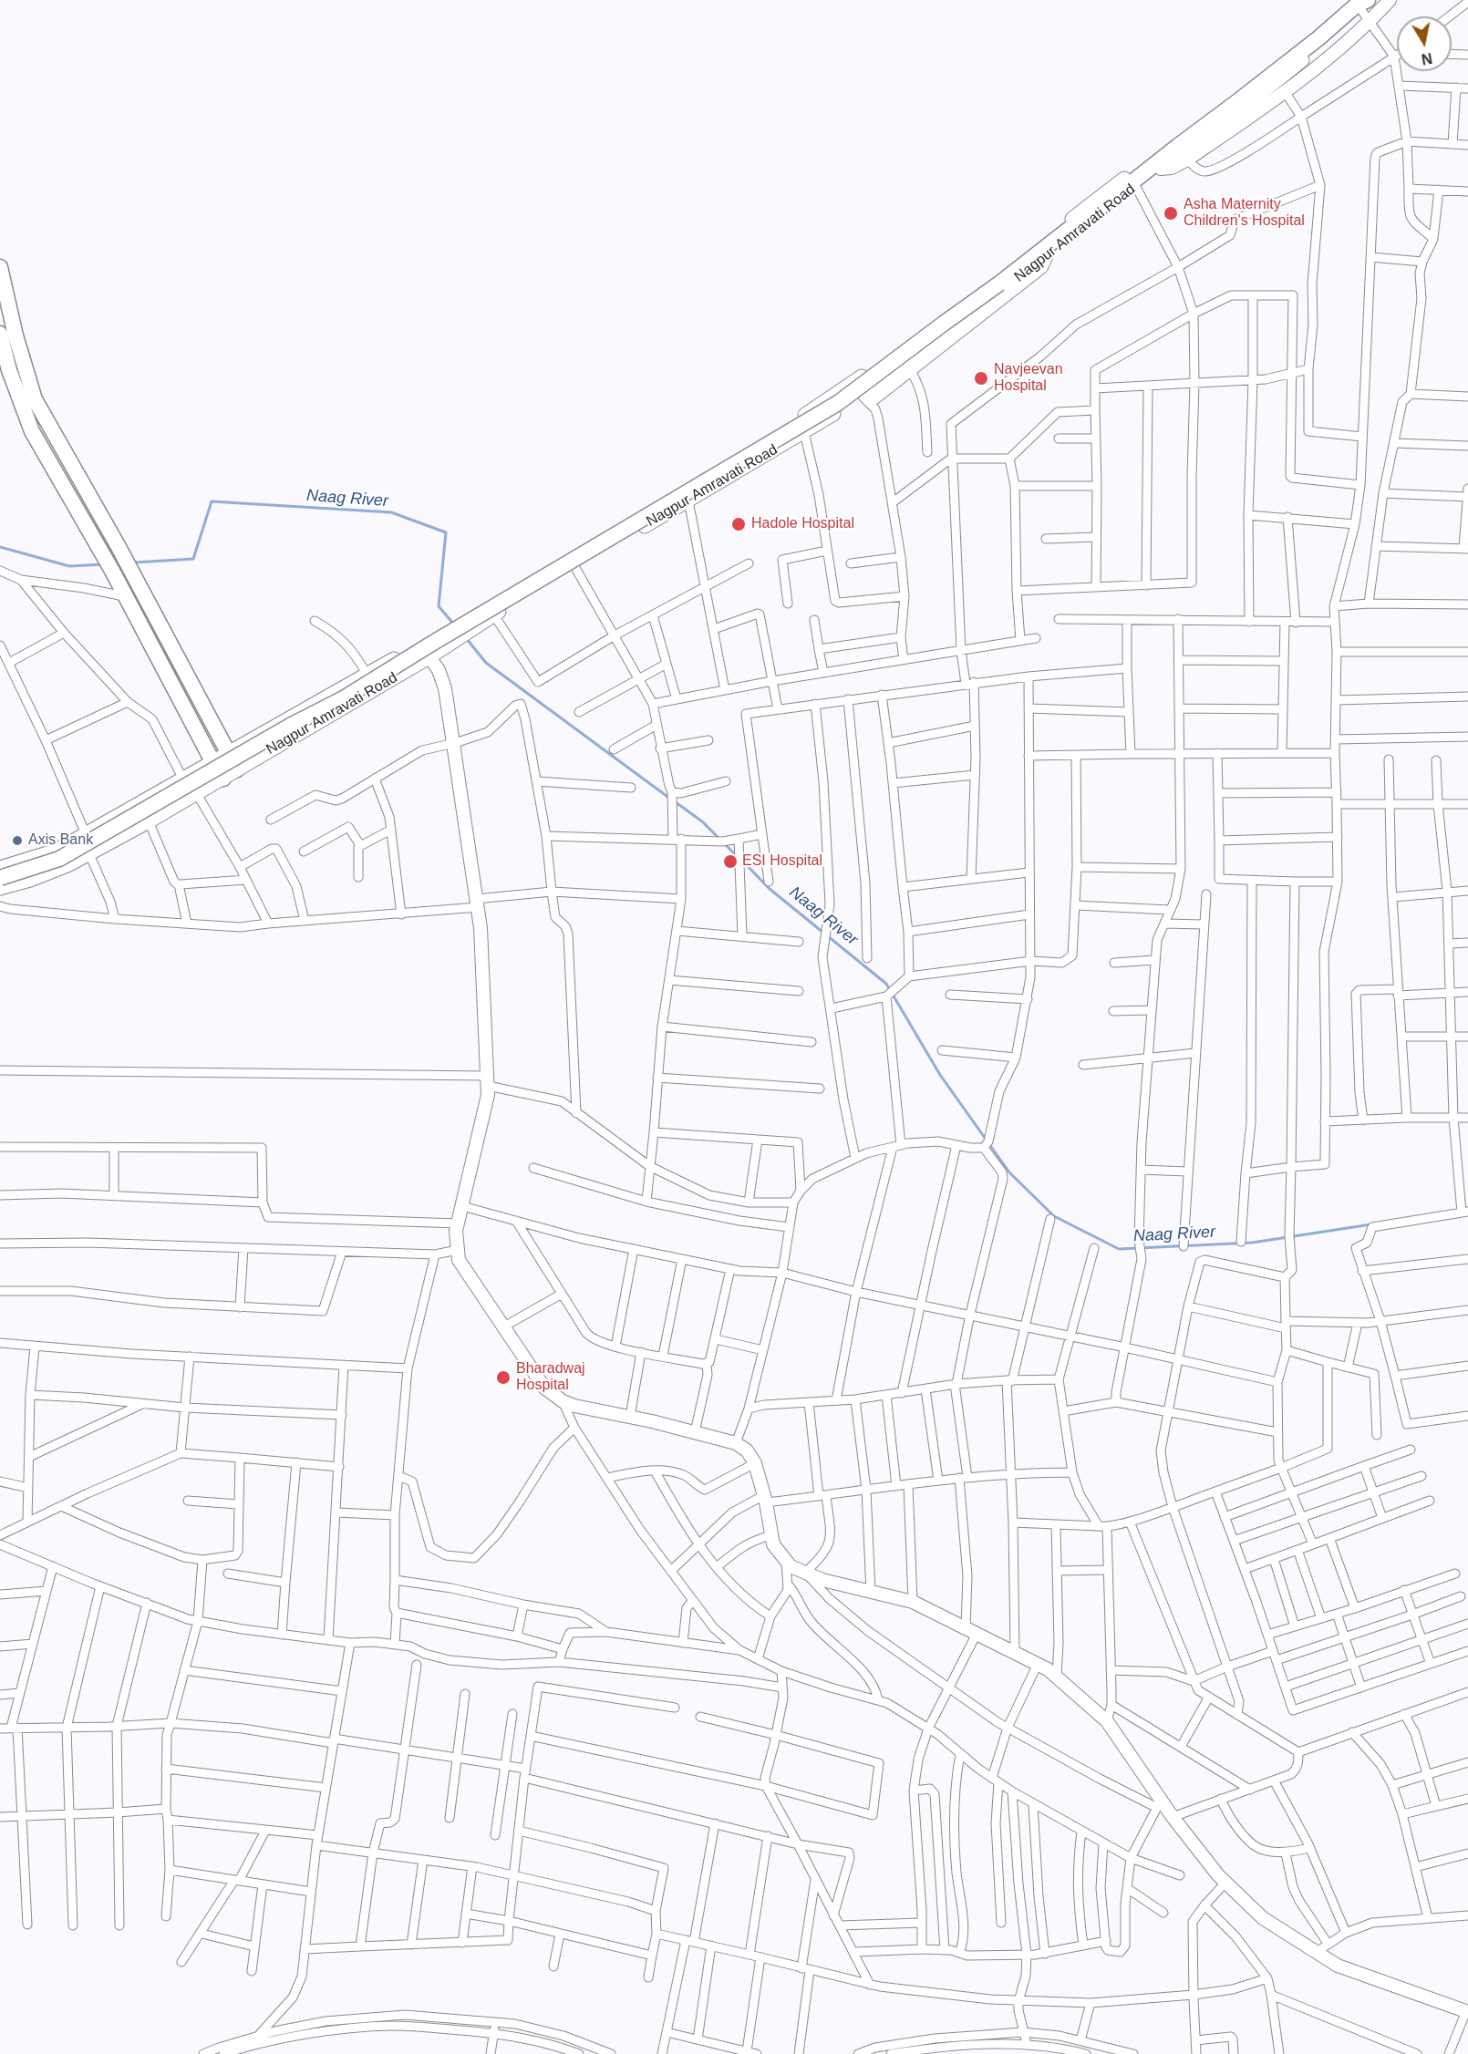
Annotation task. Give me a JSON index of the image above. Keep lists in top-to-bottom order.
{
  "streets": {
    "main road": ["Nagpur Amravati Road"]
  },
  "water": ["Naag River"],
  "places": [
    "Asha Maternity Children's Hospital",
    "Navjeevan Hospital",
    "Hadole Hospital",
    "Axis Bank",
    "ESI Hospital",
    "Bharadwaj Hospital"
  ],
  "north": "bottom"
}
